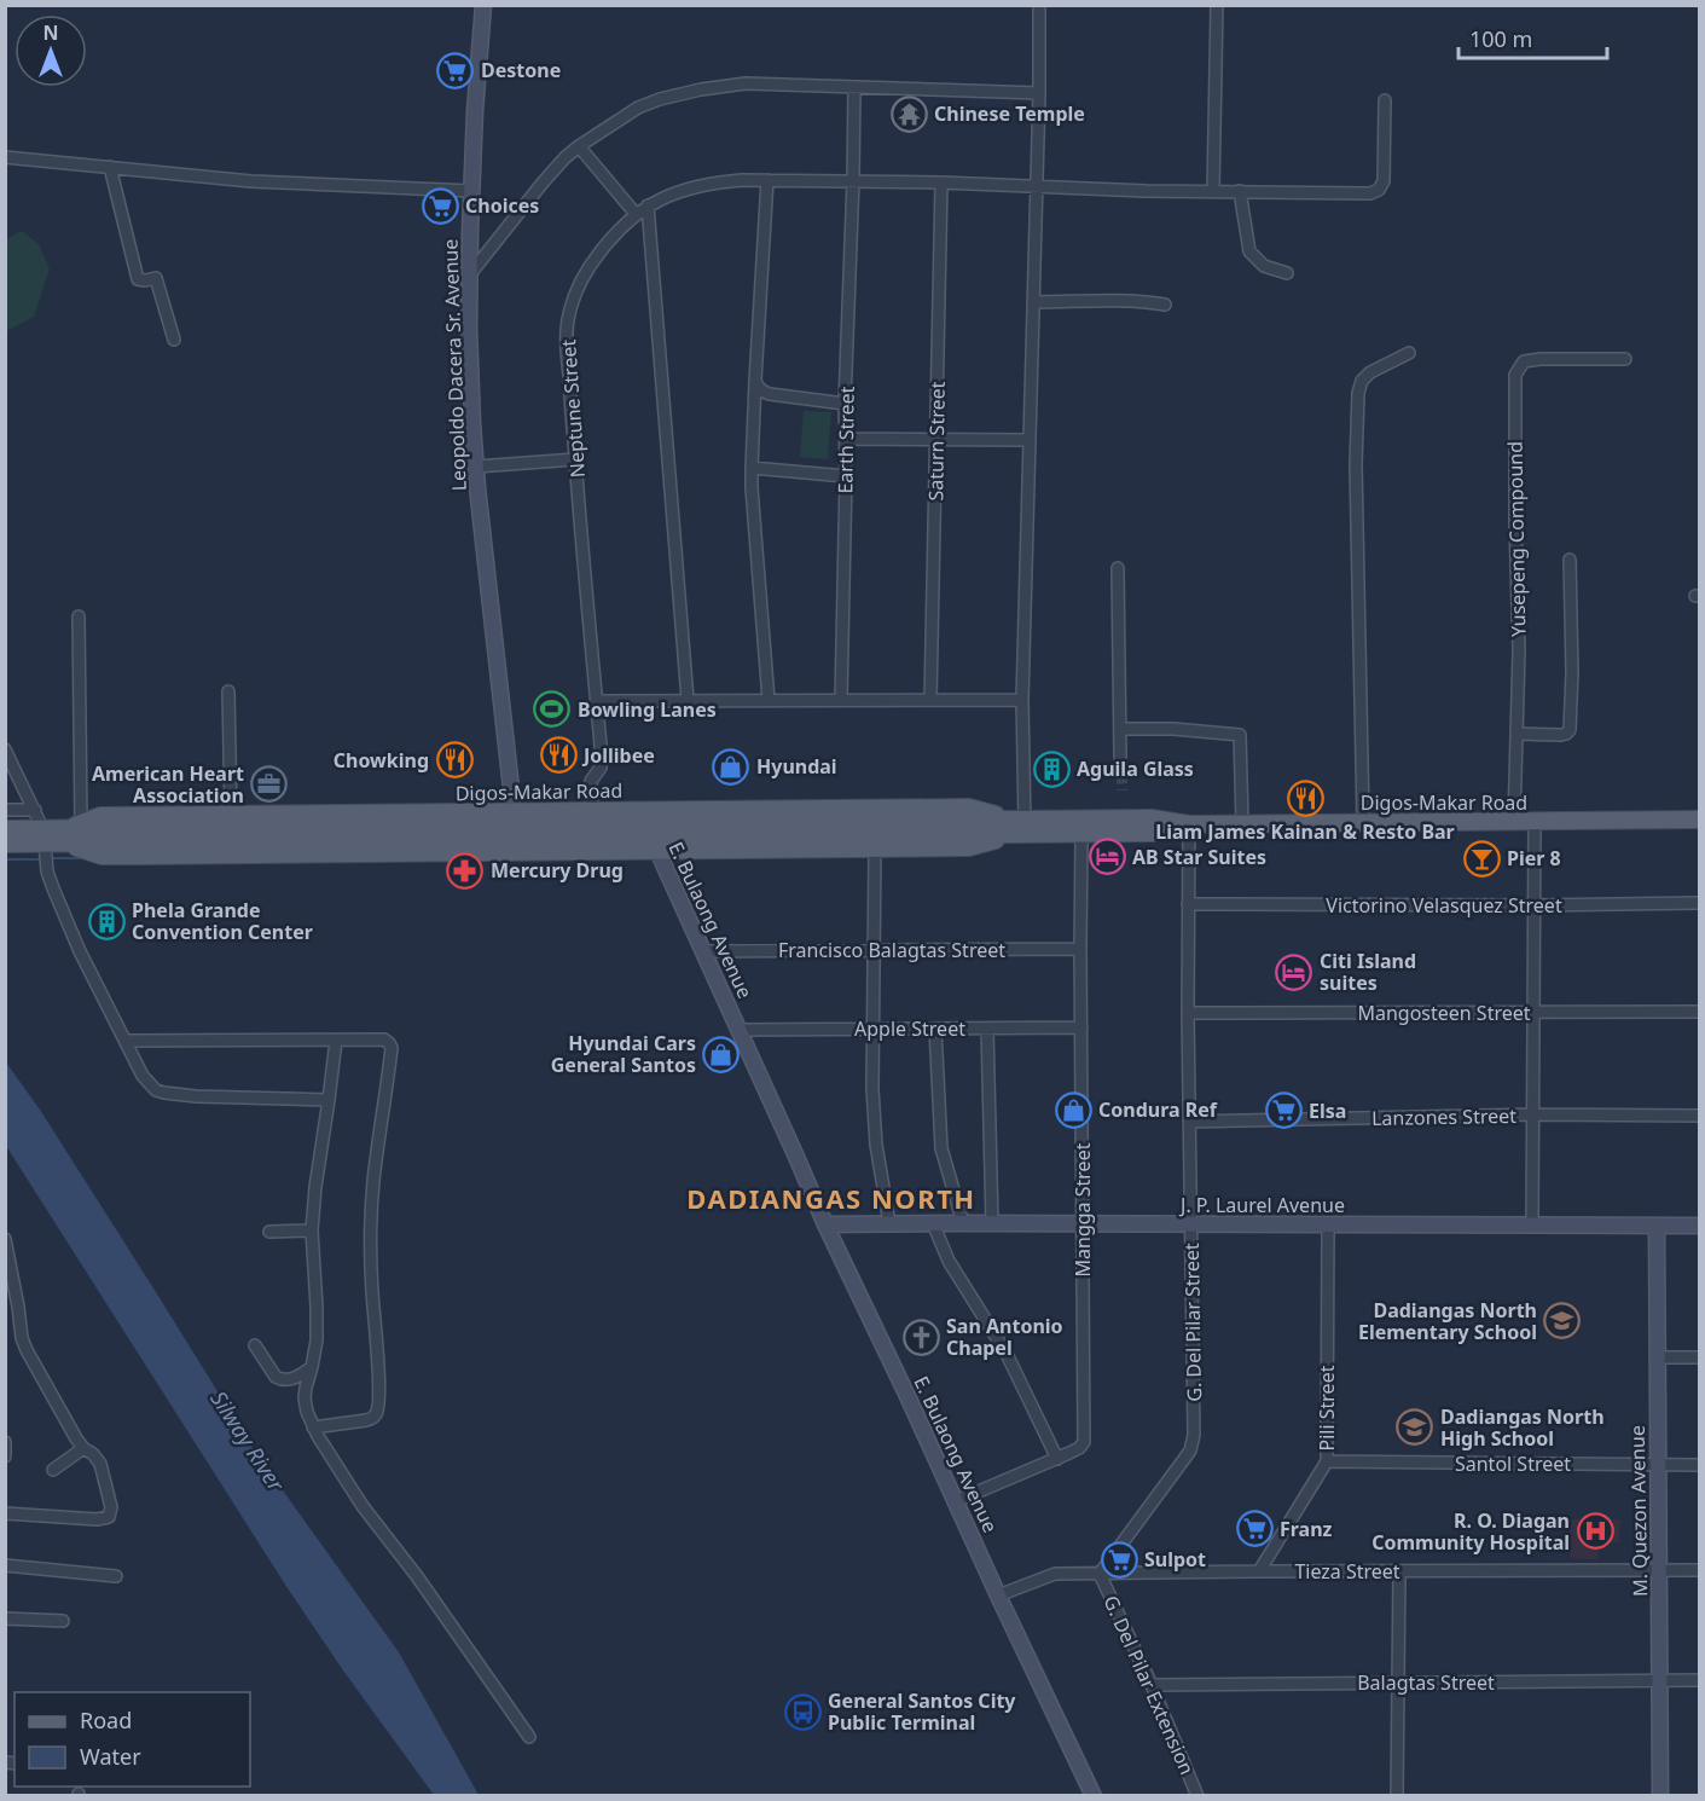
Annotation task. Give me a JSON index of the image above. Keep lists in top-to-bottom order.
{
  "streets": {
    "main road": [
      "Leopoldo Dacera Sr. Avenue",
      "Digos-Makar Road",
      "E. Bulaong Avenue",
      "J. P. Laurel Avenue",
      "M. Quezon Avenue"
    ],
    "street": [
      "Neptune Street",
      "Earth Street",
      "Saturn Street",
      "Yusepeng Compound",
      "Victorino Velasquez Street",
      "Francisco Balagtas Street",
      "Mangosteen Street",
      "Apple Street",
      "Lanzones Street",
      "Mangga Street",
      "G. Del Pilar Street",
      "Pili Street",
      "Santol Street",
      "Tieza Street",
      "Balagtas Street",
      "G. Del Pilar Extension"
    ]
  },
  "crossings": [
    ["Leopoldo Dacera Sr. Avenue", "Digos-Makar Road"],
    ["Neptune Street", "Earth Street"],
    ["Neptune Street", "Saturn Street"],
    ["Neptune Street", "Digos-Makar Road"],
    ["Yusepeng Compound", "Digos-Makar Road"],
    ["Digos-Makar Road", "E. Bulaong Avenue"],
    ["Digos-Makar Road", "Mangga Street"],
    ["Digos-Makar Road", "G. Del Pilar Street"],
    ["Victorino Velasquez Street", "G. Del Pilar Street"],
    ["E. Bulaong Avenue", "Francisco Balagtas Street"],
    ["E. Bulaong Avenue", "Apple Street"],
    ["E. Bulaong Avenue", "J. P. Laurel Avenue"],
    ["E. Bulaong Avenue", "Mangga Street"],
    ["E. Bulaong Avenue", "Tieza Street"],
    ["Francisco Balagtas Street", "Mangga Street"],
    ["Mangosteen Street", "G. Del Pilar Street"],
    ["Apple Street", "Mangga Street"],
    ["Lanzones Street", "G. Del Pilar Street"],
    ["J. P. Laurel Avenue", "Mangga Street"],
    ["J. P. Laurel Avenue", "G. Del Pilar Street"],
    ["J. P. Laurel Avenue", "Pili Street"],
    ["J. P. Laurel Avenue", "M. Quezon Avenue"],
    ["G. Del Pilar Street", "Tieza Street"],
    ["G. Del Pilar Street", "G. Del Pilar Extension"],
    ["Pili Street", "Santol Street"],
    ["Pili Street", "Tieza Street"],
    ["Santol Street", "M. Quezon Avenue"],
    ["M. Quezon Avenue", "Tieza Street"],
    ["M. Quezon Avenue", "Balagtas Street"],
    ["Tieza Street", "G. Del Pilar Extension"],
    ["Balagtas Street", "G. Del Pilar Extension"]
  ],
  "districts": ["DADIANGAS NORTH"],
  "water": ["Silway River"],
  "places": {
    "supermarket": [
      "Destone",
      "Choices",
      "Elsa",
      "Franz",
      "Sulpot"
    ],
    "temple": ["Chinese Temple"],
    "sports": ["Bowling Lanes"],
    "restaurant": ["Jollibee", "Chowking", "Liam James Kainan & Resto Bar"],
    "shop": ["Hyundai", "Hyundai Cars General Santos", "Condura Ref"],
    "building": ["Aguila Glass", "Phela Grande Convention Center"],
    "office": ["American Heart Association"],
    "hotel": ["AB Star Suites", "Citi Island suites"],
    "bar": ["Pier 8"],
    "pharmacy": ["Mercury Drug"],
    "school or university": ["Dadiangas North Elementary School", "Dadiangas North High School"],
    "church": ["San Antonio Chapel"],
    "hospital": ["R. O. Diagan Community Hospital"],
    "bus stop": ["General Santos City Public Terminal"]
  },
  "legend": ["Road", "Water"],
  "scale_bar": "100 m",
  "north": "top"
}
